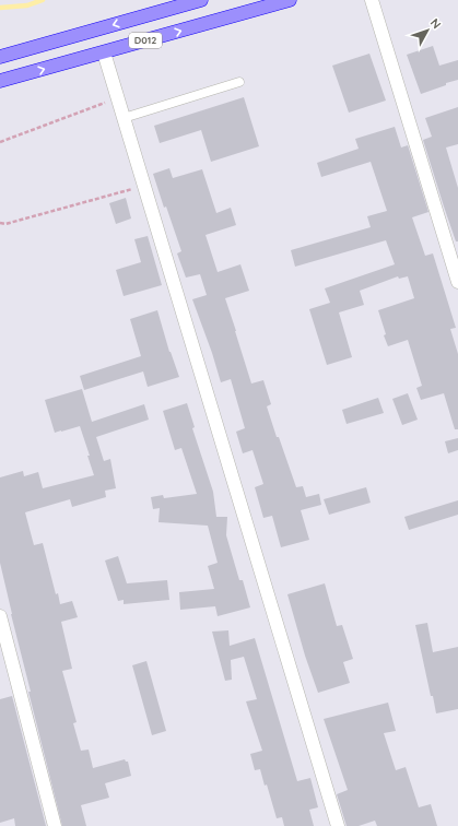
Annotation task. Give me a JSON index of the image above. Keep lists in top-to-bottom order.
{
  "streets": {
    "highway": ["D012"]
  },
  "north": "top right"
}
